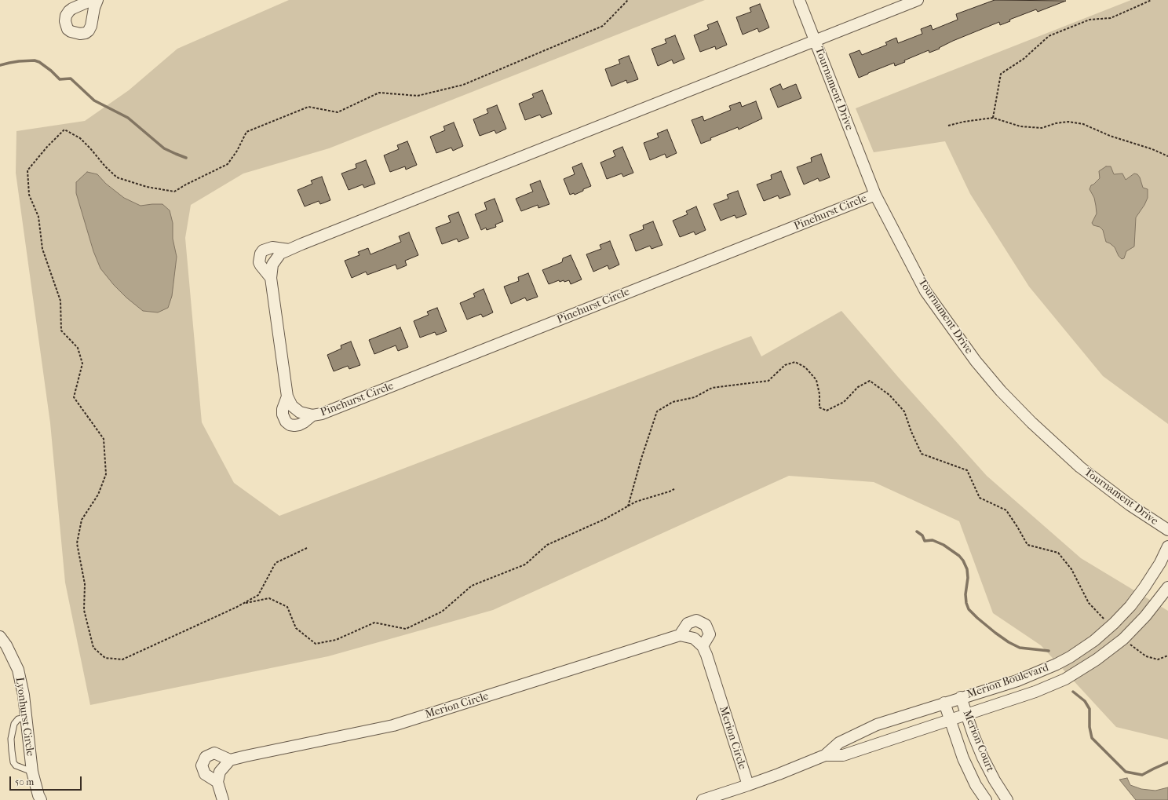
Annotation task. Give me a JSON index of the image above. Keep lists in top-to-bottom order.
{
  "streets": {
    "street": [
      "Tournament Drive",
      "Pinehurst Circle",
      "Merion Boulevard",
      "Merion Circle",
      "Lyonhurst Circle",
      "Merion Court"
    ]
  },
  "crossings": [
    ["Tournament Drive", "Pinehurst Circle"],
    ["Merion Boulevard", "Merion Circle"],
    ["Merion Boulevard", "Merion Court"]
  ],
  "scale_bar": "50 m"
}
